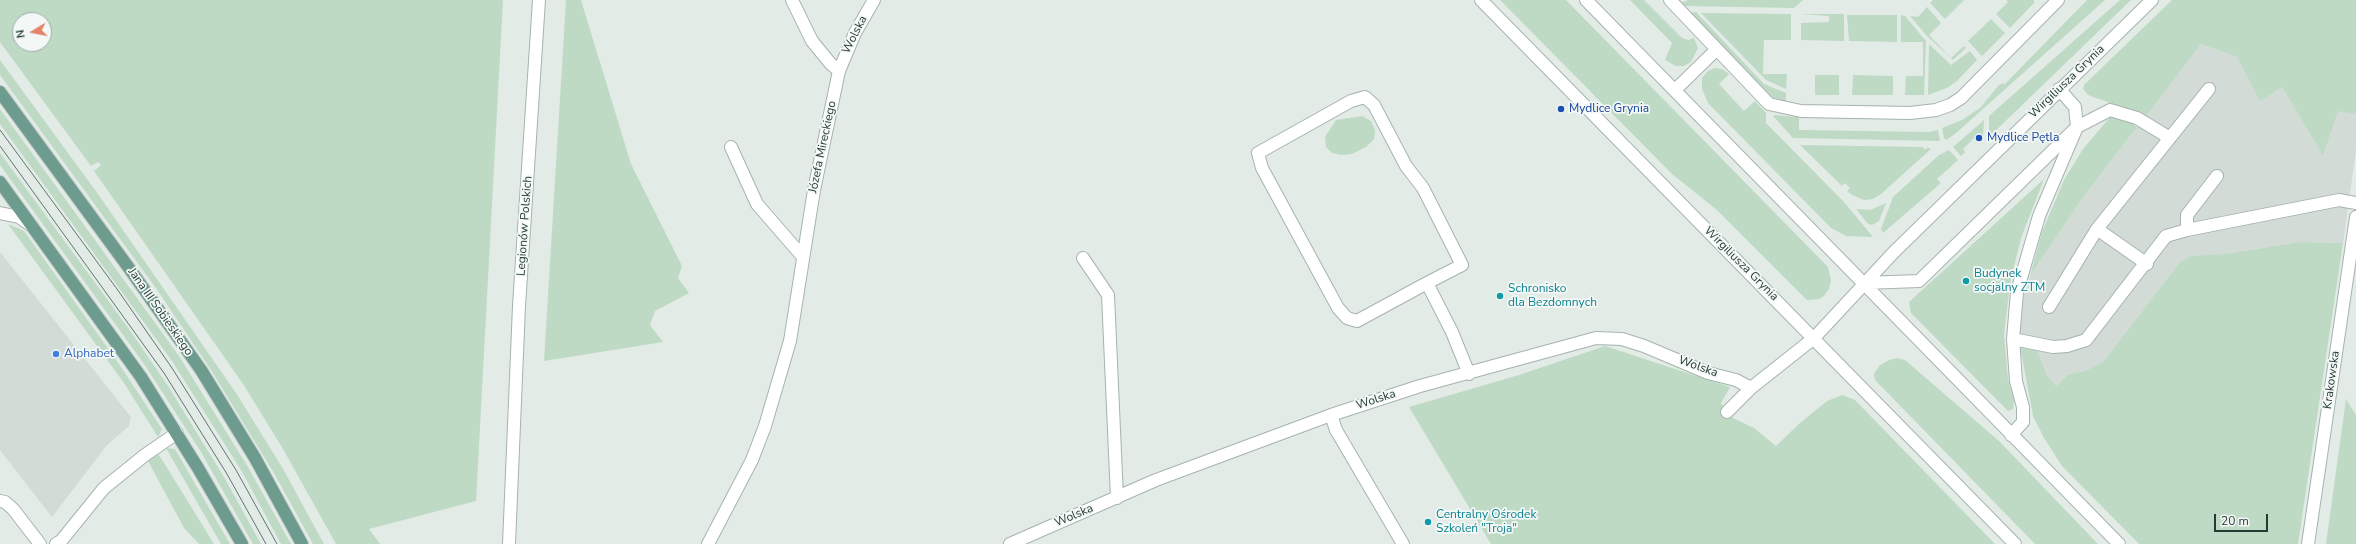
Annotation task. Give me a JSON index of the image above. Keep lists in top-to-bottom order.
{
  "streets": {
    "main road": ["Jana III Sobieskiego"],
    "street": [
      "Wolska",
      "Wirgiliusza Grynia",
      "Józefa Mireckiego",
      "Legionów Polskich",
      "Krakowska"
    ]
  },
  "crossings": [
    ["Wolska", "Wirgiliusza Grynia"],
    ["Wolska", "Józefa Mireckiego"]
  ],
  "places": [
    "Mydlice Grynia",
    "Mydlice Pętla",
    "Budynek socjalny ZTM",
    "Schronisko dla Bezdomnych",
    "Alphabet",
    "Centralny Ośrodek Szkoleń \"Troja\""
  ],
  "scale_bar": "20 m",
  "north": "left"
}
